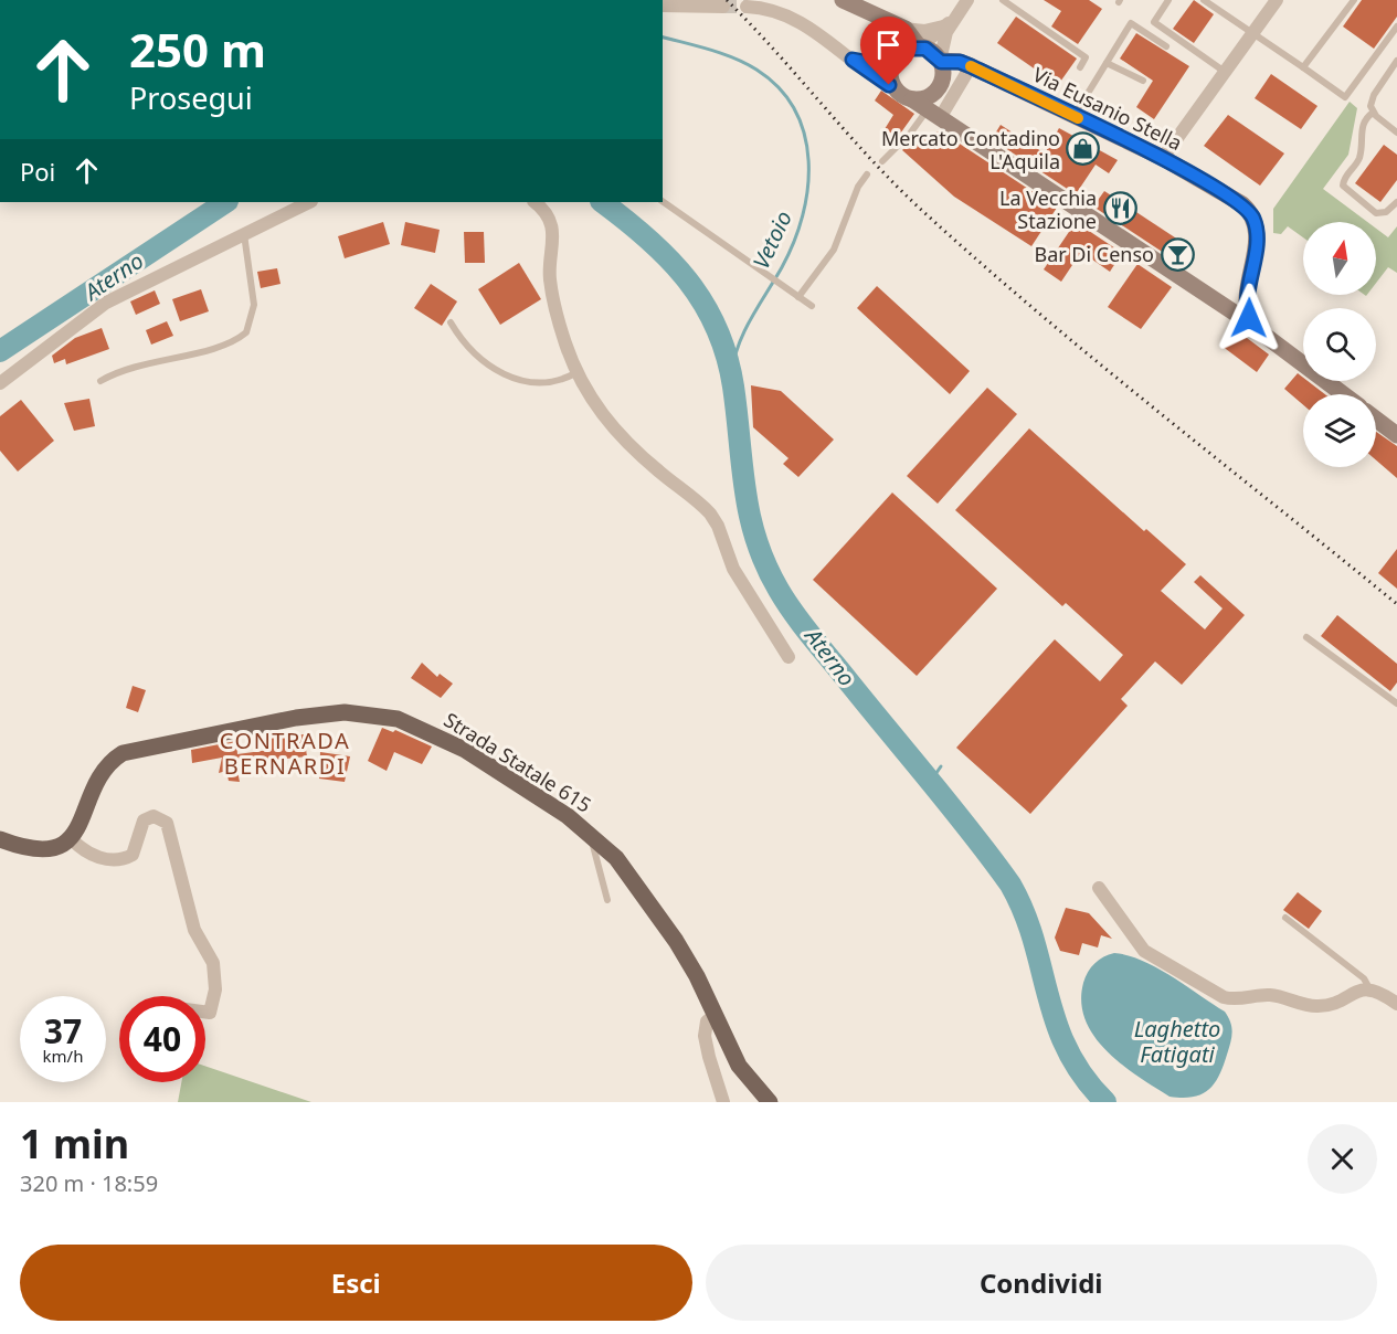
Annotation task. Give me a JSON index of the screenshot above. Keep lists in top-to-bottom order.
{
  "streets": {
    "main road": ["Strada Statale 615"],
    "street": ["Via Eusanio Stella"]
  },
  "districts": ["CONTRADA BERNARDI"],
  "water": ["Vetoio", "Aterno", "Laghetto Fatigati"],
  "places": {
    "shop": ["Mercato Contadino L'Aquila"],
    "restaurant": ["La Vecchia Stazione"],
    "bar": ["Bar Di Censo"]
  },
  "north": "top",
  "page": {
    "turn": ["250 m", "Prosegui"],
    "then": "Poi",
    "speed": "37 km/h",
    "limit": "40",
    "heading": ["1 min", "320 m · 18:59"],
    "buttons": ["Esci", "Condividi"]
  }
}
